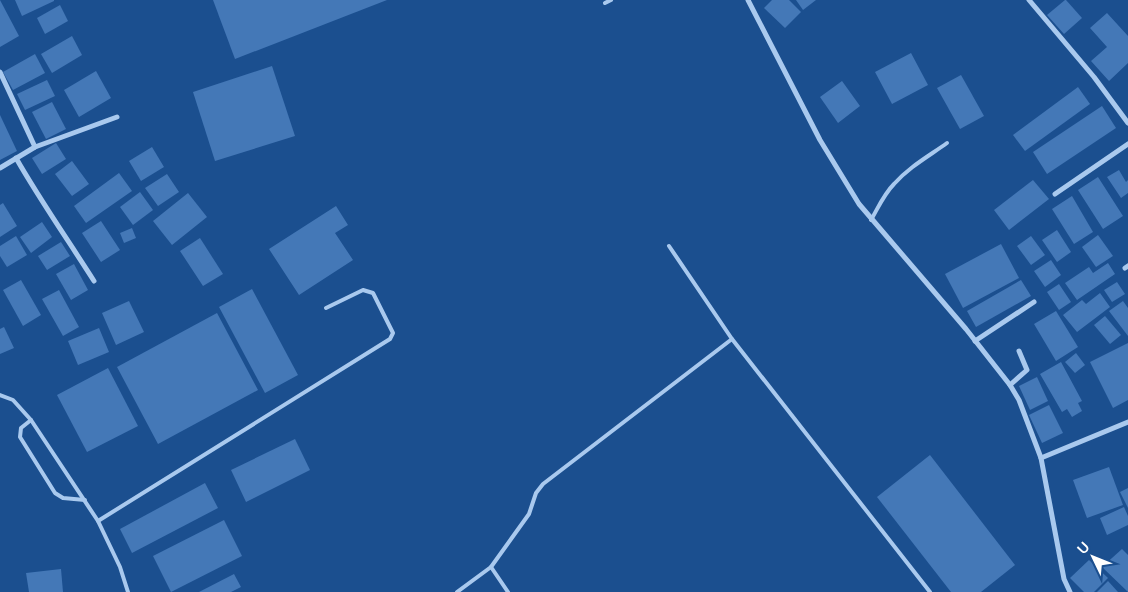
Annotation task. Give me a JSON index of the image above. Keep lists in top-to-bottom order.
{
  "north": "top left"
}
